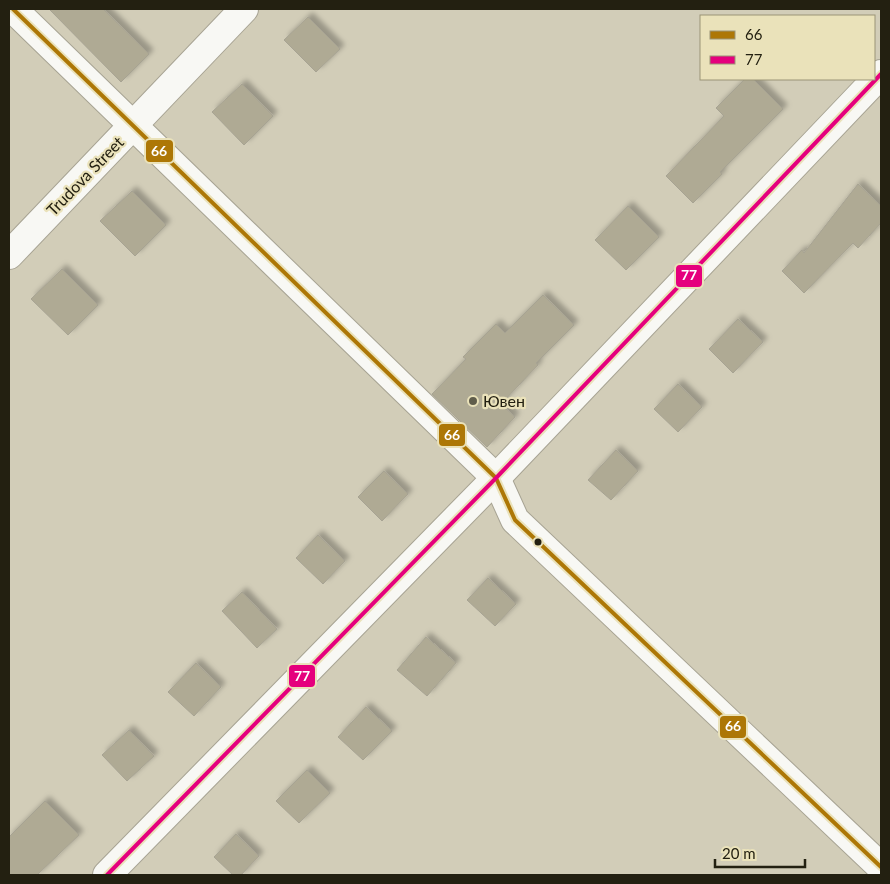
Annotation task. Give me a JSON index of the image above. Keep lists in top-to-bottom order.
{
  "streets": {
    "street": ["Trudova Street"]
  },
  "places": ["Ювен"],
  "lines": ["transit line 66", "transit line 77"],
  "legend": ["66", "77"],
  "scale_bar": "20 m"
}
